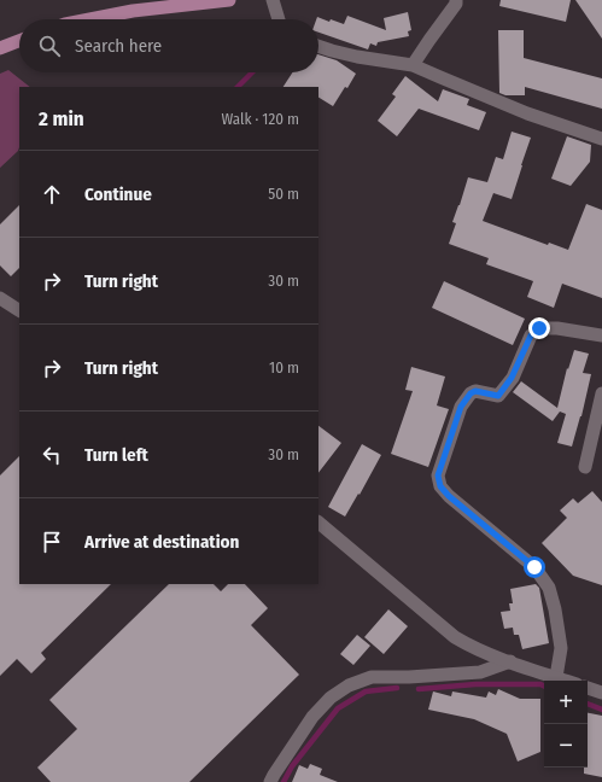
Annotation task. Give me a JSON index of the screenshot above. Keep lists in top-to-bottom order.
{
  "page": {
    "search": "Search here",
    "heading": ["2 min", "Walk · 120 m"],
    "list": [
      ["Continue", "50 m"],
      ["Turn right", "30 m"],
      ["Turn right", "10 m"],
      ["Turn left", "30 m"],
      "Arrive at destination"
    ],
    "map_buttons": ["+", "−"]
  }
}
